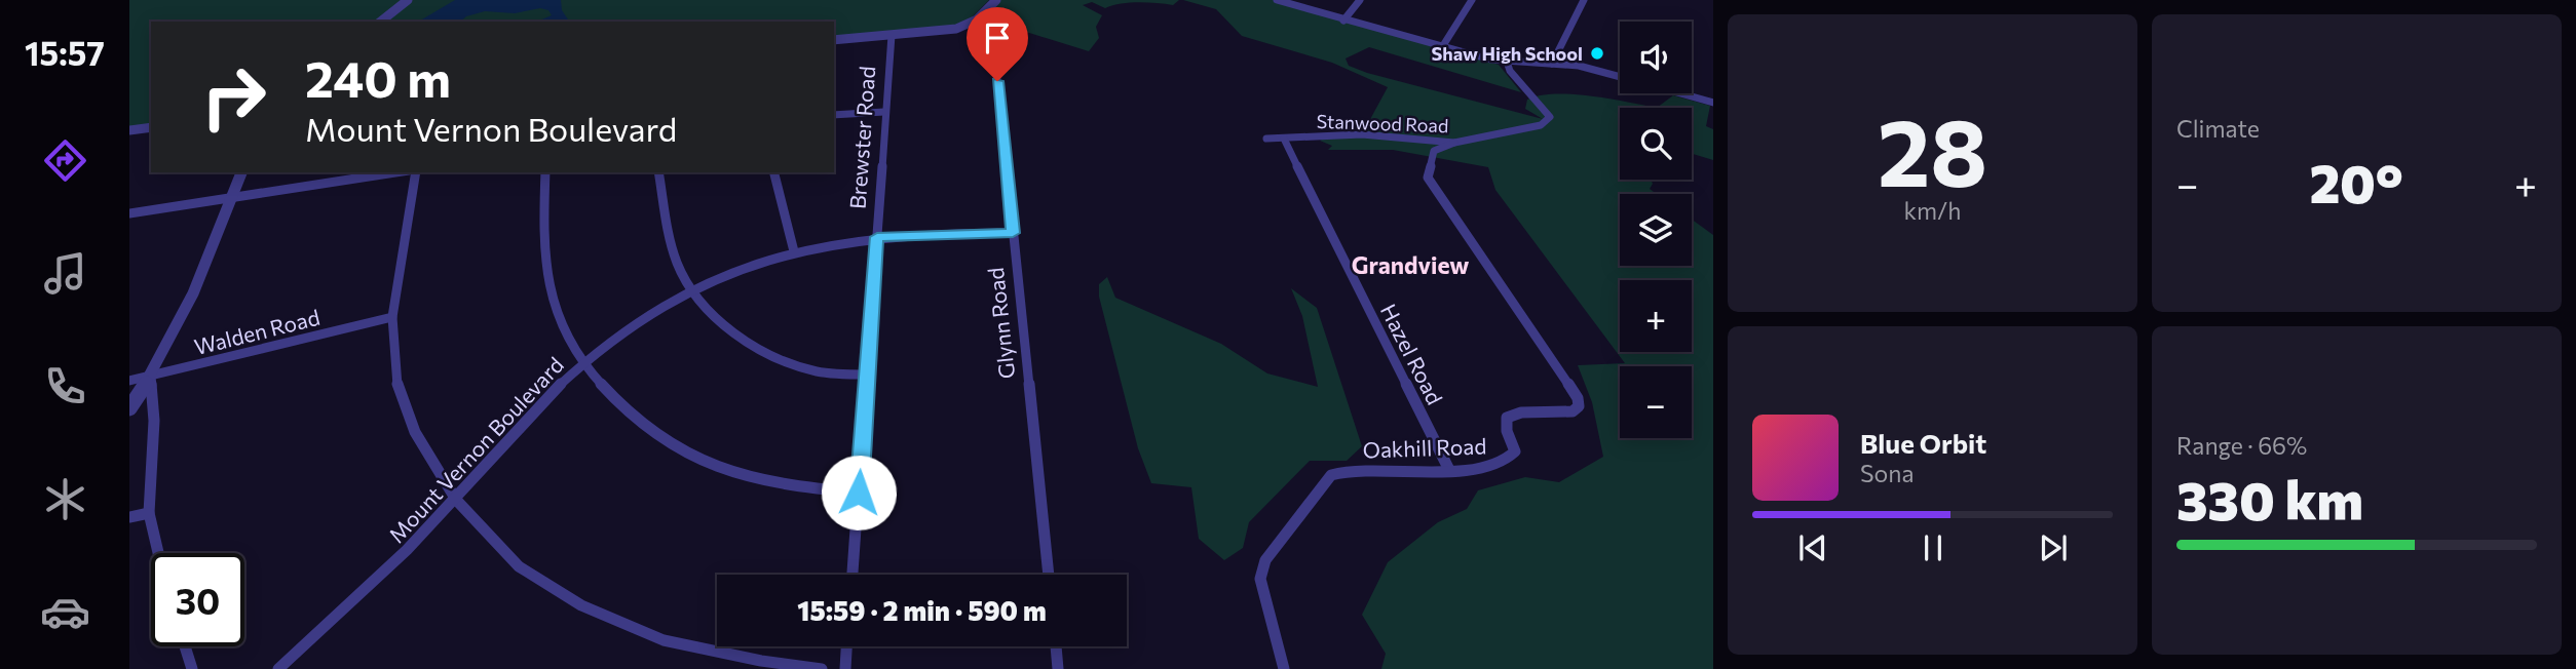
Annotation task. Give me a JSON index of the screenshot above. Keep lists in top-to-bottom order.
{
  "streets": {
    "street": [
      "Stanwood Road",
      "Brewster Road",
      "Glynn Road",
      "Walden Road",
      "Hazel Road",
      "Oakhill Road",
      "Mount Vernon Boulevard"
    ]
  },
  "crossings": [
    ["Stanwood Road", "Hazel Road"],
    ["Stanwood Road", "Oakhill Road"],
    ["Brewster Road", "Mount Vernon Boulevard"],
    ["Glynn Road", "Mount Vernon Boulevard"],
    ["Hazel Road", "Oakhill Road"]
  ],
  "districts": ["Grandview"],
  "places": ["Shaw High School"],
  "page": {
    "tabs": "15:57",
    "tile": [
      ["28", "km/h"],
      "Climate",
      ["Range · 66%", "330 km"]
    ],
    "map_buttons": ["+", "−"],
    "turn": ["240 m", "Mount Vernon Boulevard"],
    "heat": ["−", "20°", "+"],
    "song": ["Blue Orbit", "Sona"],
    "limit": "30",
    "trip": "15:59 · 2 min · 590 m"
  }
}
